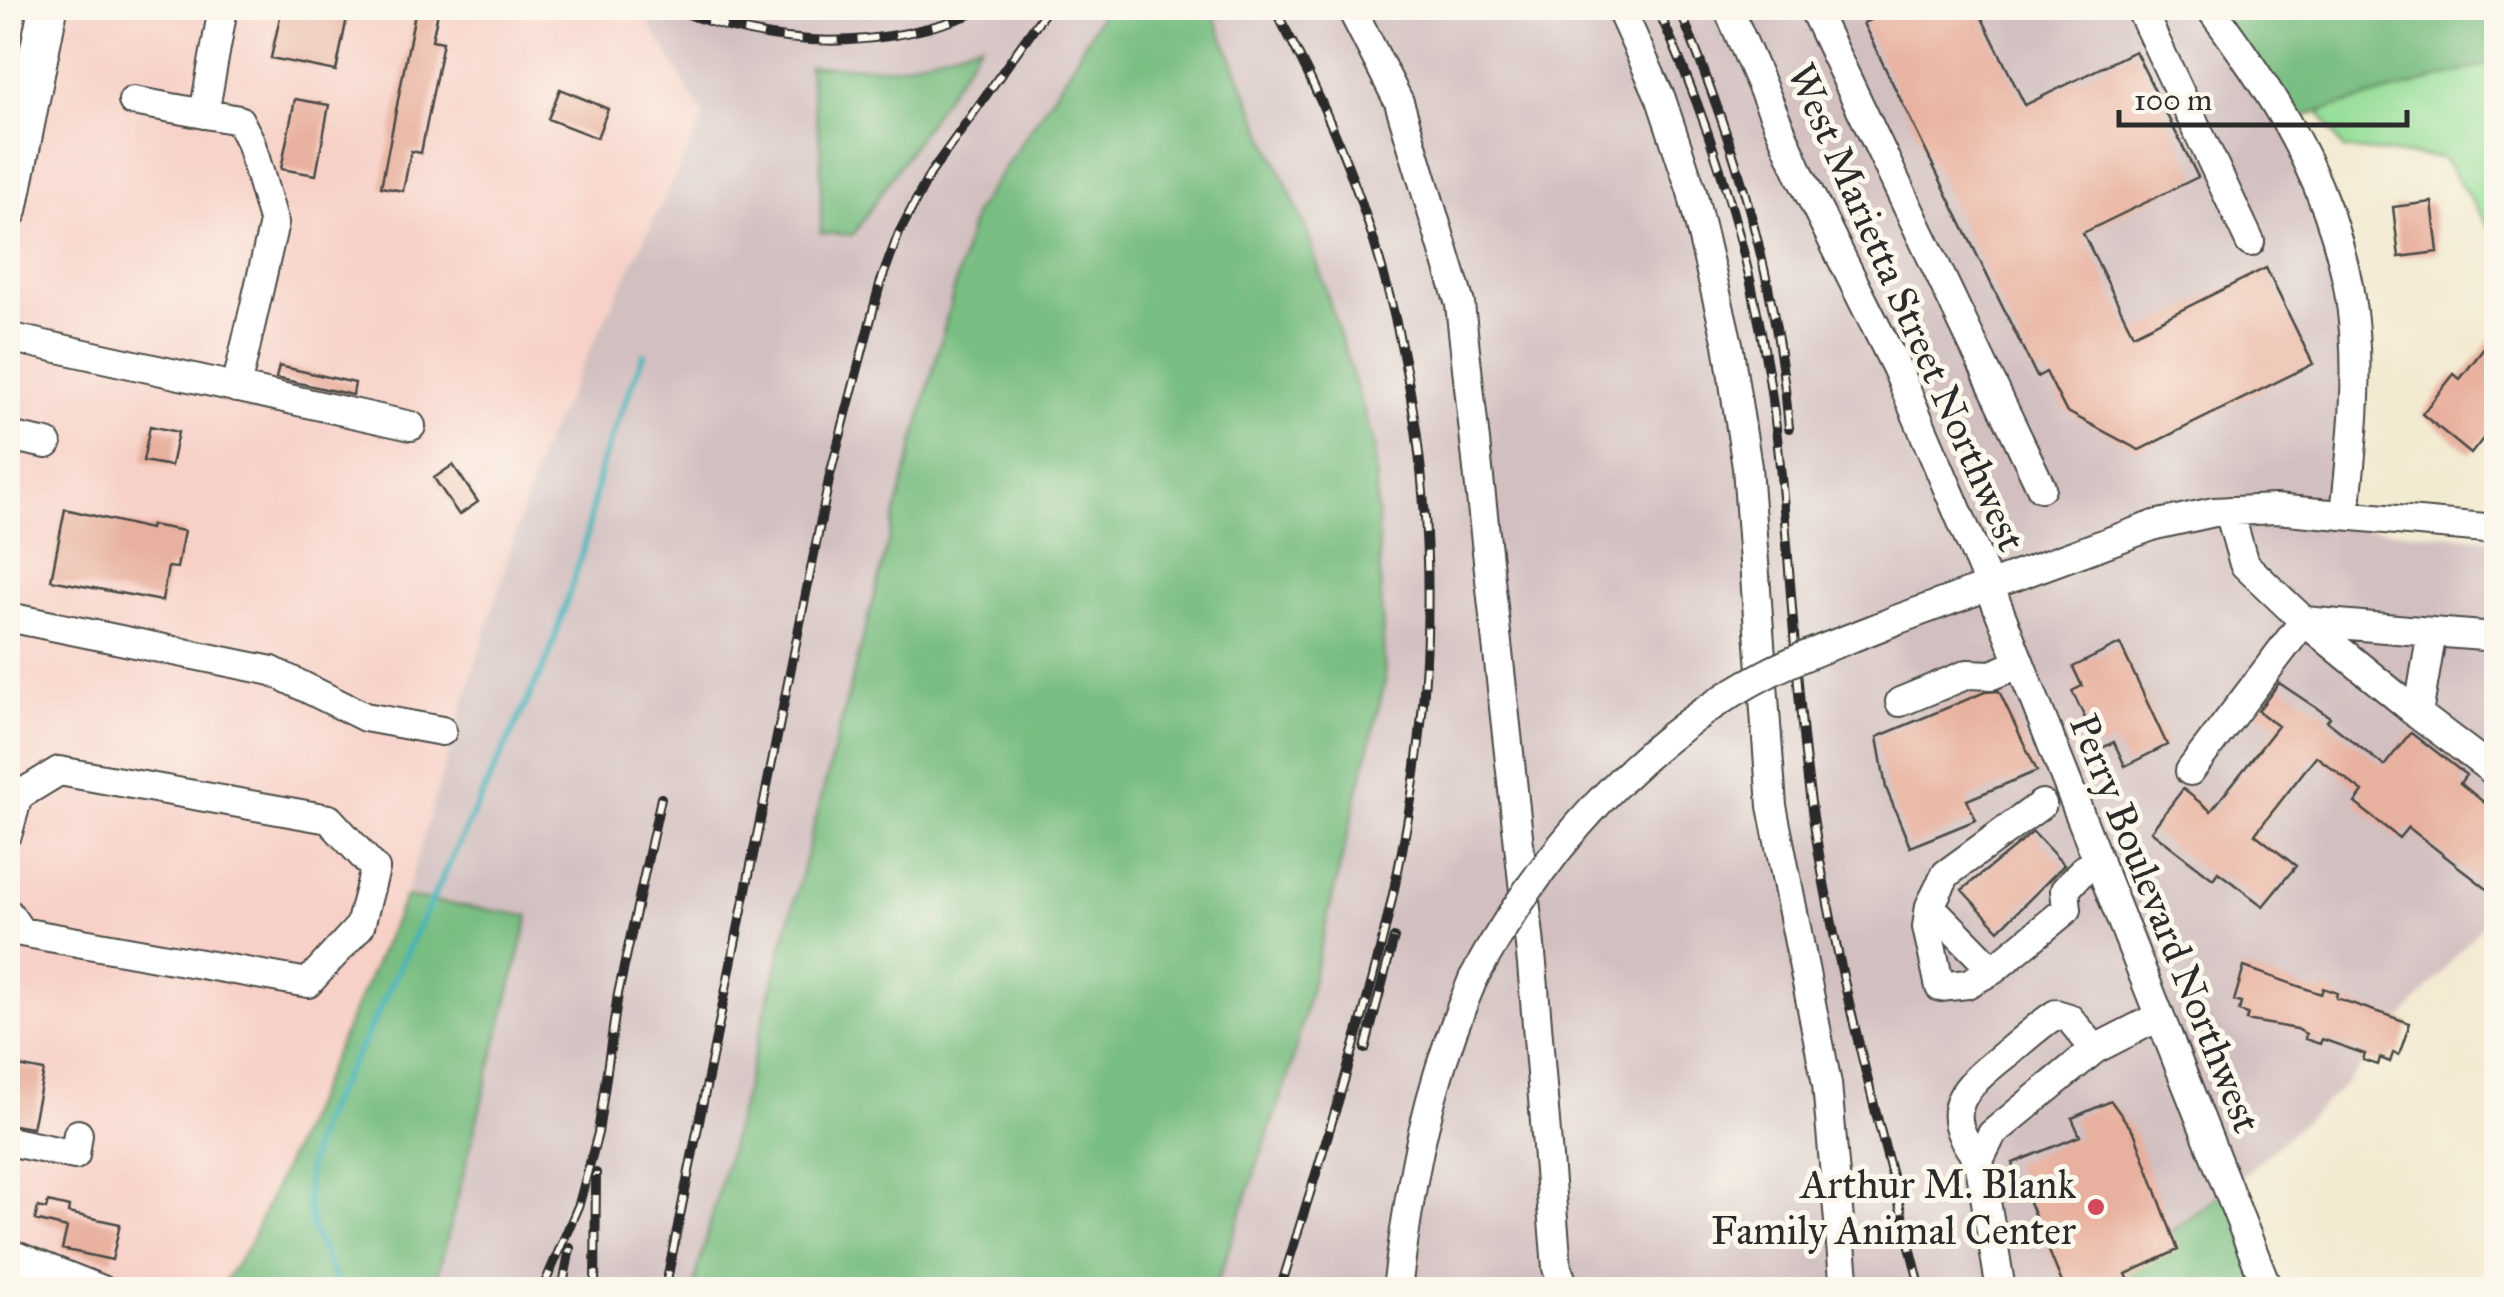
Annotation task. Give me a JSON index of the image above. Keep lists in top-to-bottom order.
{
  "streets": {
    "street": ["West Marietta Street Northwest", "Perry Boulevard Northwest"]
  },
  "crossings": [
    ["West Marietta Street Northwest", "Perry Boulevard Northwest"]
  ],
  "places": ["Arthur M. Blank Family Animal Center"],
  "scale_bar": "100 m"
}
